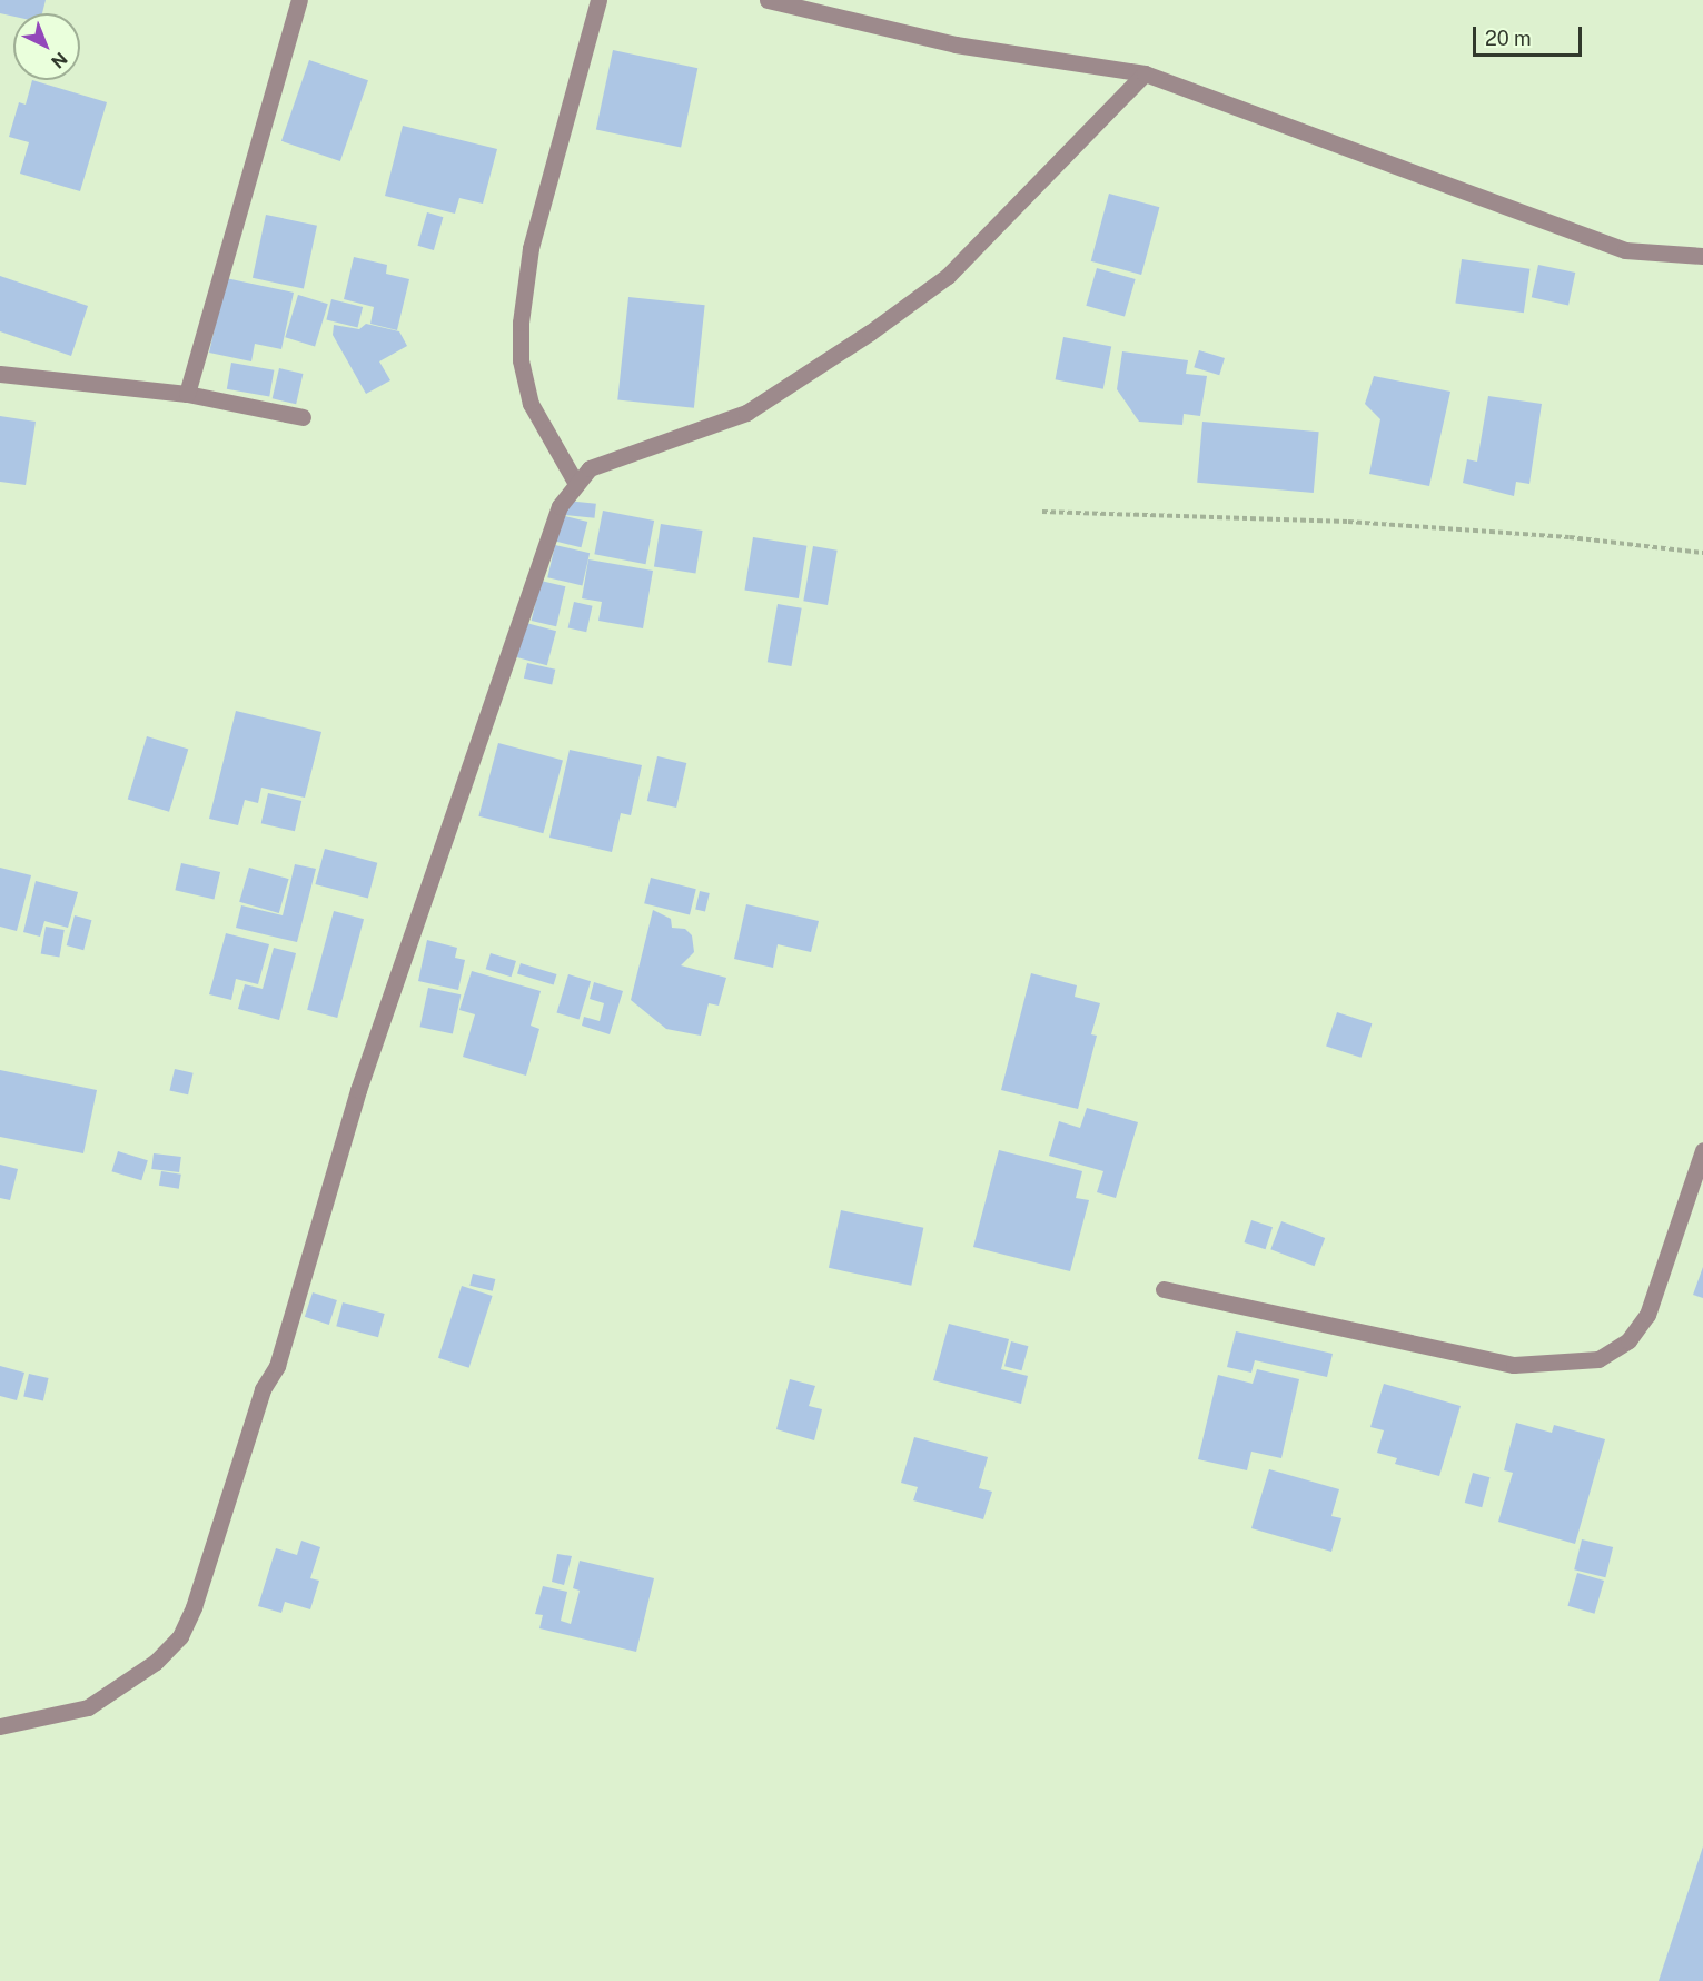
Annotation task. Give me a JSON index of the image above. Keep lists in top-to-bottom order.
{
  "scale_bar": "20 m",
  "north": "bottom right"
}
